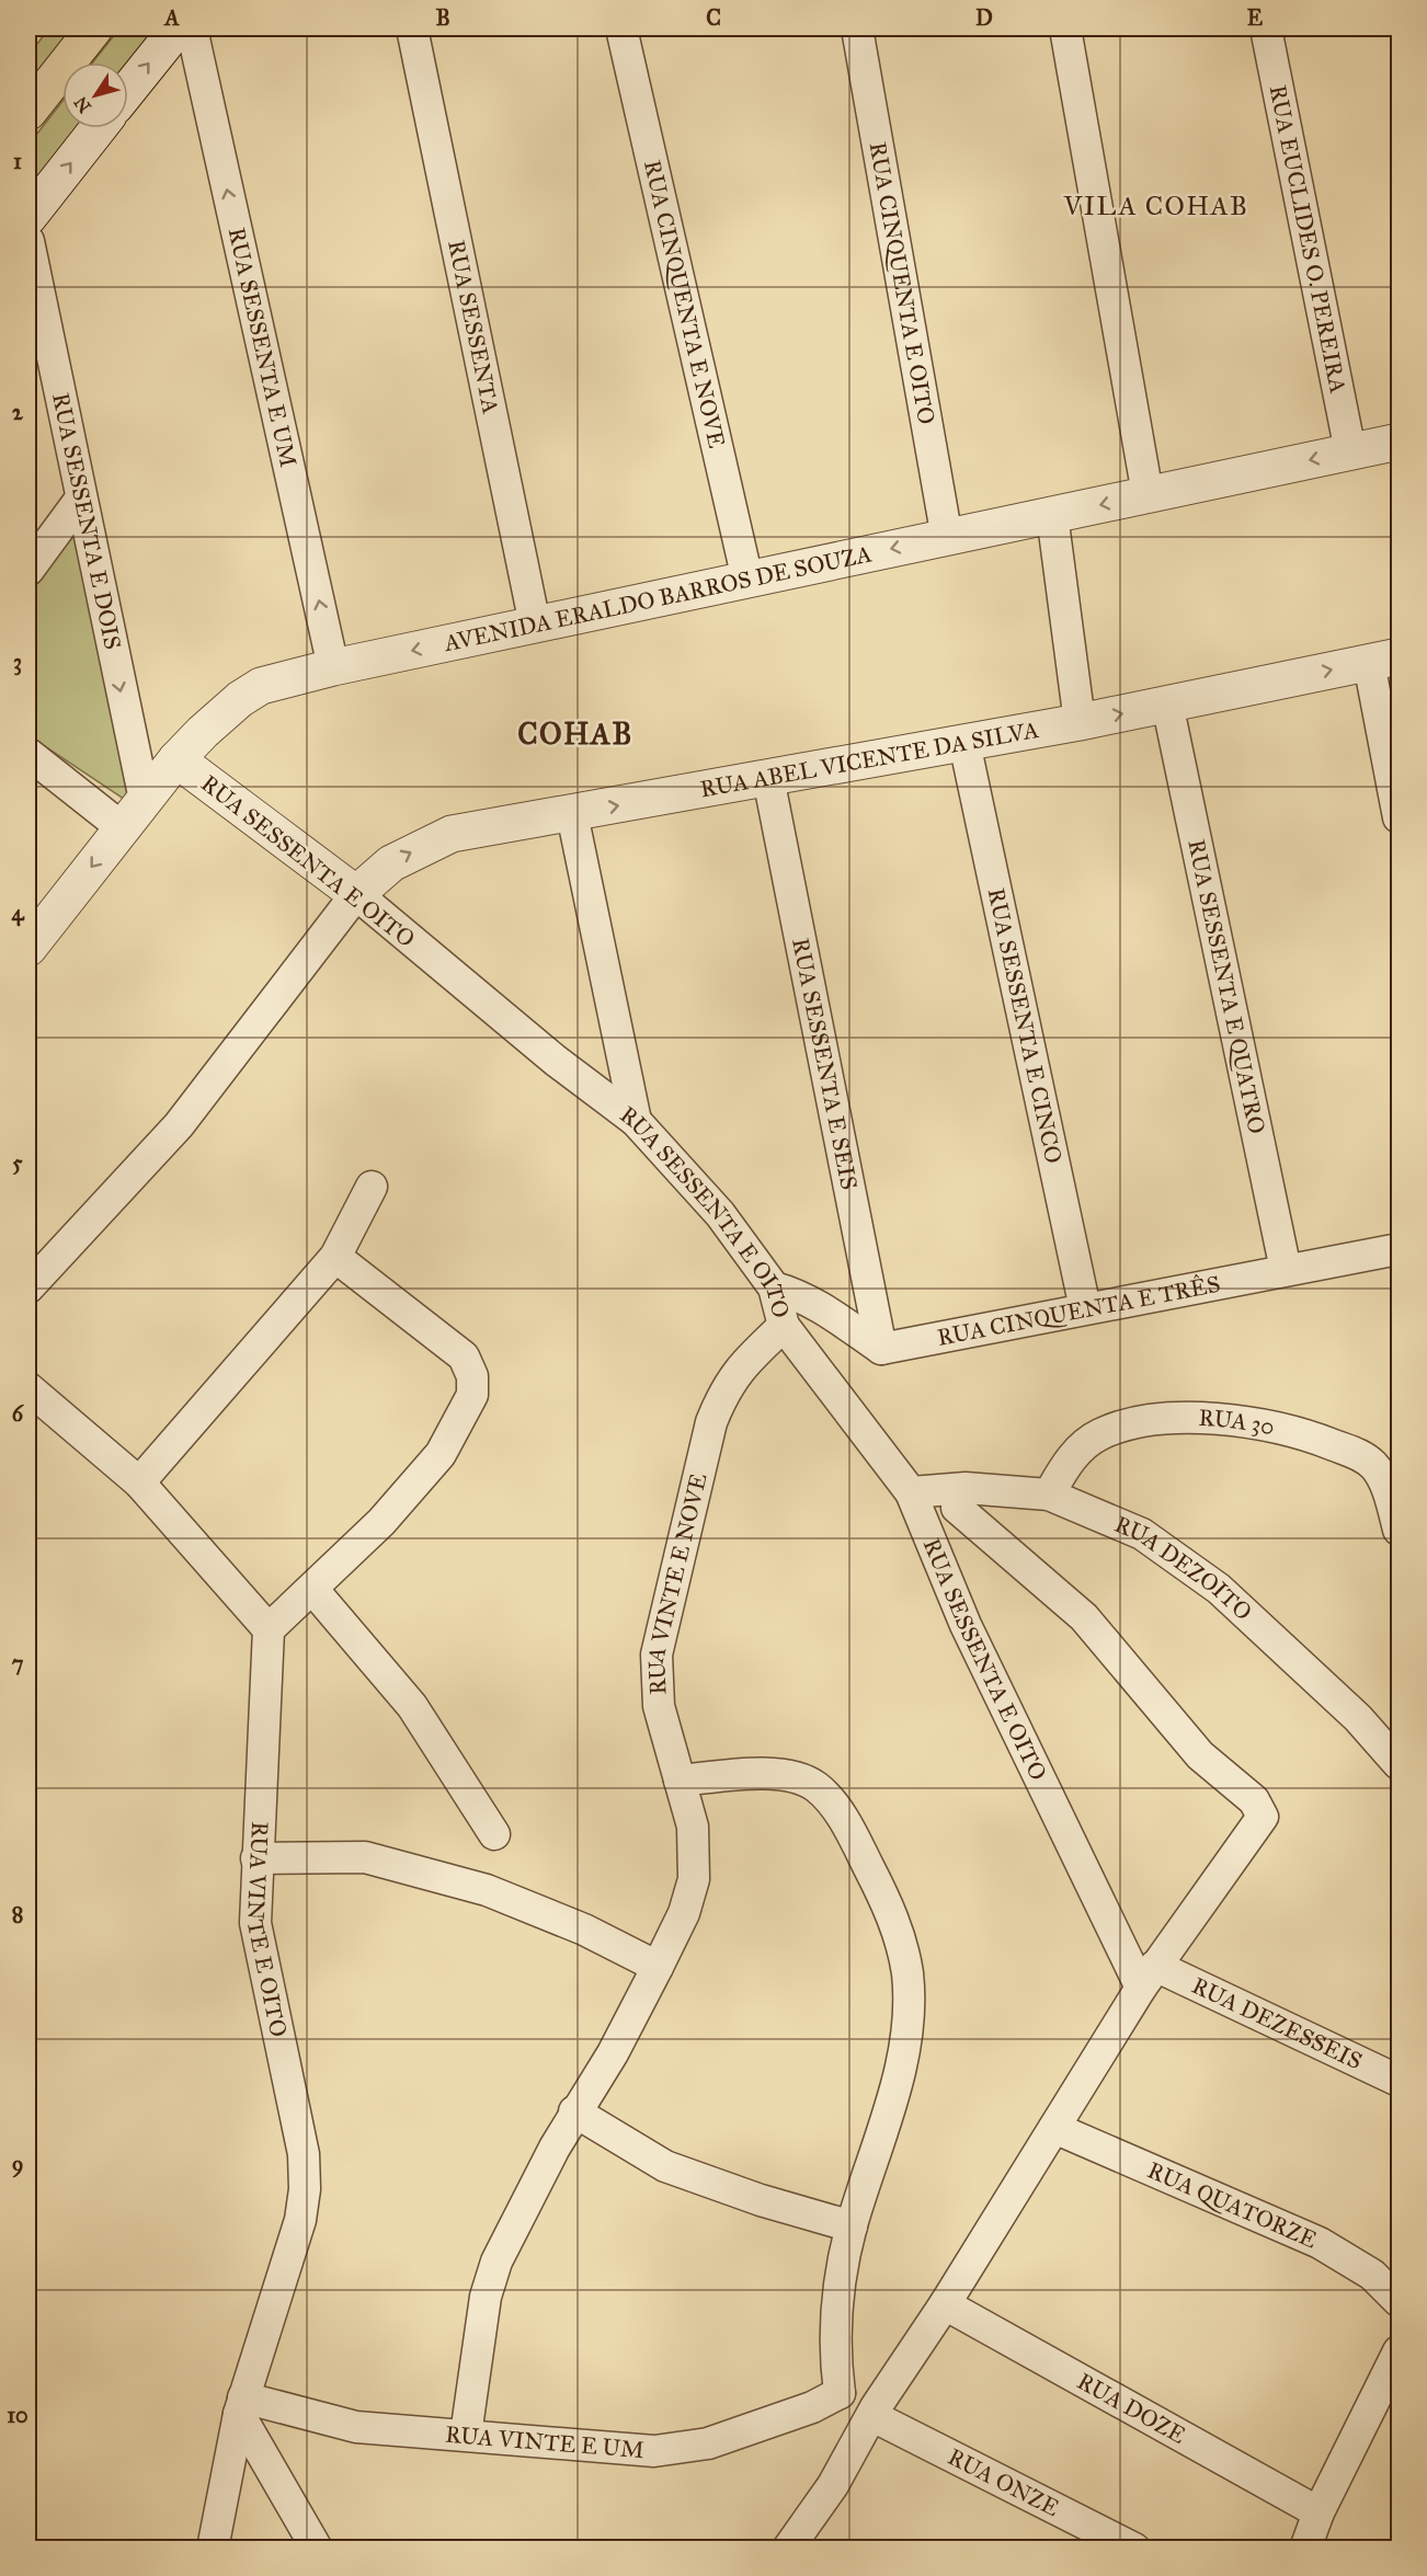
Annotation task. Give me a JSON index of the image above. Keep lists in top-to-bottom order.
{
  "streets": {
    "street": [
      "RUA EUCLIDES O. PEREIRA",
      "RUA CINQUENTA E OITO",
      "RUA CINQUENTA E NOVE",
      "RUA SESSENTA",
      "RUA SESSENTA E UM",
      "RUA SESSENTA E DOIS",
      "AVENIDA ERALDO BARROS DE SOUZA",
      "RUA ABEL VICENTE DA SILVA",
      "RUA SESSENTA E OITO",
      "RUA SESSENTA E QUATRO",
      "RUA SESSENTA E CINCO",
      "RUA SESSENTA E SEIS",
      "RUA CINQUENTA E TRÊS",
      "RUA 30",
      "RUA DEZOITO",
      "RUA VINTE E NOVE",
      "RUA VINTE E OITO",
      "RUA DEZESSEIS",
      "RUA QUATORZE",
      "RUA DOZE",
      "RUA VINTE E UM",
      "RUA ONZE"
    ]
  },
  "crossings": [
    ["RUA EUCLIDES O. PEREIRA", "AVENIDA ERALDO BARROS DE SOUZA"],
    ["RUA CINQUENTA E OITO", "AVENIDA ERALDO BARROS DE SOUZA"],
    ["RUA CINQUENTA E NOVE", "AVENIDA ERALDO BARROS DE SOUZA"],
    ["RUA SESSENTA", "AVENIDA ERALDO BARROS DE SOUZA"],
    ["RUA SESSENTA E UM", "AVENIDA ERALDO BARROS DE SOUZA"],
    ["RUA SESSENTA E DOIS", "AVENIDA ERALDO BARROS DE SOUZA"],
    ["AVENIDA ERALDO BARROS DE SOUZA", "RUA SESSENTA E OITO"],
    ["RUA ABEL VICENTE DA SILVA", "RUA SESSENTA E OITO"],
    ["RUA ABEL VICENTE DA SILVA", "RUA SESSENTA E QUATRO"],
    ["RUA ABEL VICENTE DA SILVA", "RUA SESSENTA E CINCO"],
    ["RUA ABEL VICENTE DA SILVA", "RUA SESSENTA E SEIS"],
    ["RUA SESSENTA E OITO", "RUA DEZOITO"],
    ["RUA SESSENTA E OITO", "RUA VINTE E NOVE"],
    ["RUA SESSENTA E OITO", "RUA DEZESSEIS"],
    ["RUA SESSENTA E QUATRO", "RUA CINQUENTA E TRÊS"],
    ["RUA SESSENTA E CINCO", "RUA CINQUENTA E TRÊS"],
    ["RUA SESSENTA E SEIS", "RUA CINQUENTA E TRÊS"],
    ["RUA 30", "RUA DEZOITO"],
    ["RUA VINTE E NOVE", "RUA VINTE E UM"],
    ["RUA VINTE E OITO", "RUA VINTE E UM"],
    ["RUA VINTE E UM", "RUA ONZE"]
  ],
  "one_way": [
    "RUA SESSENTA E UM",
    "RUA SESSENTA E DOIS",
    "AVENIDA ERALDO BARROS DE SOUZA",
    "RUA ABEL VICENTE DA SILVA"
  ],
  "districts": ["VILA COHAB", "COHAB"],
  "north": "bottom left",
  "grid": {
    "columns": [
      "A",
      "B",
      "C",
      "D",
      "E"
    ],
    "rows": [
      "1",
      "2",
      "3",
      "4",
      "5",
      "6",
      "7",
      "8",
      "9",
      "10"
    ]
  }
}
